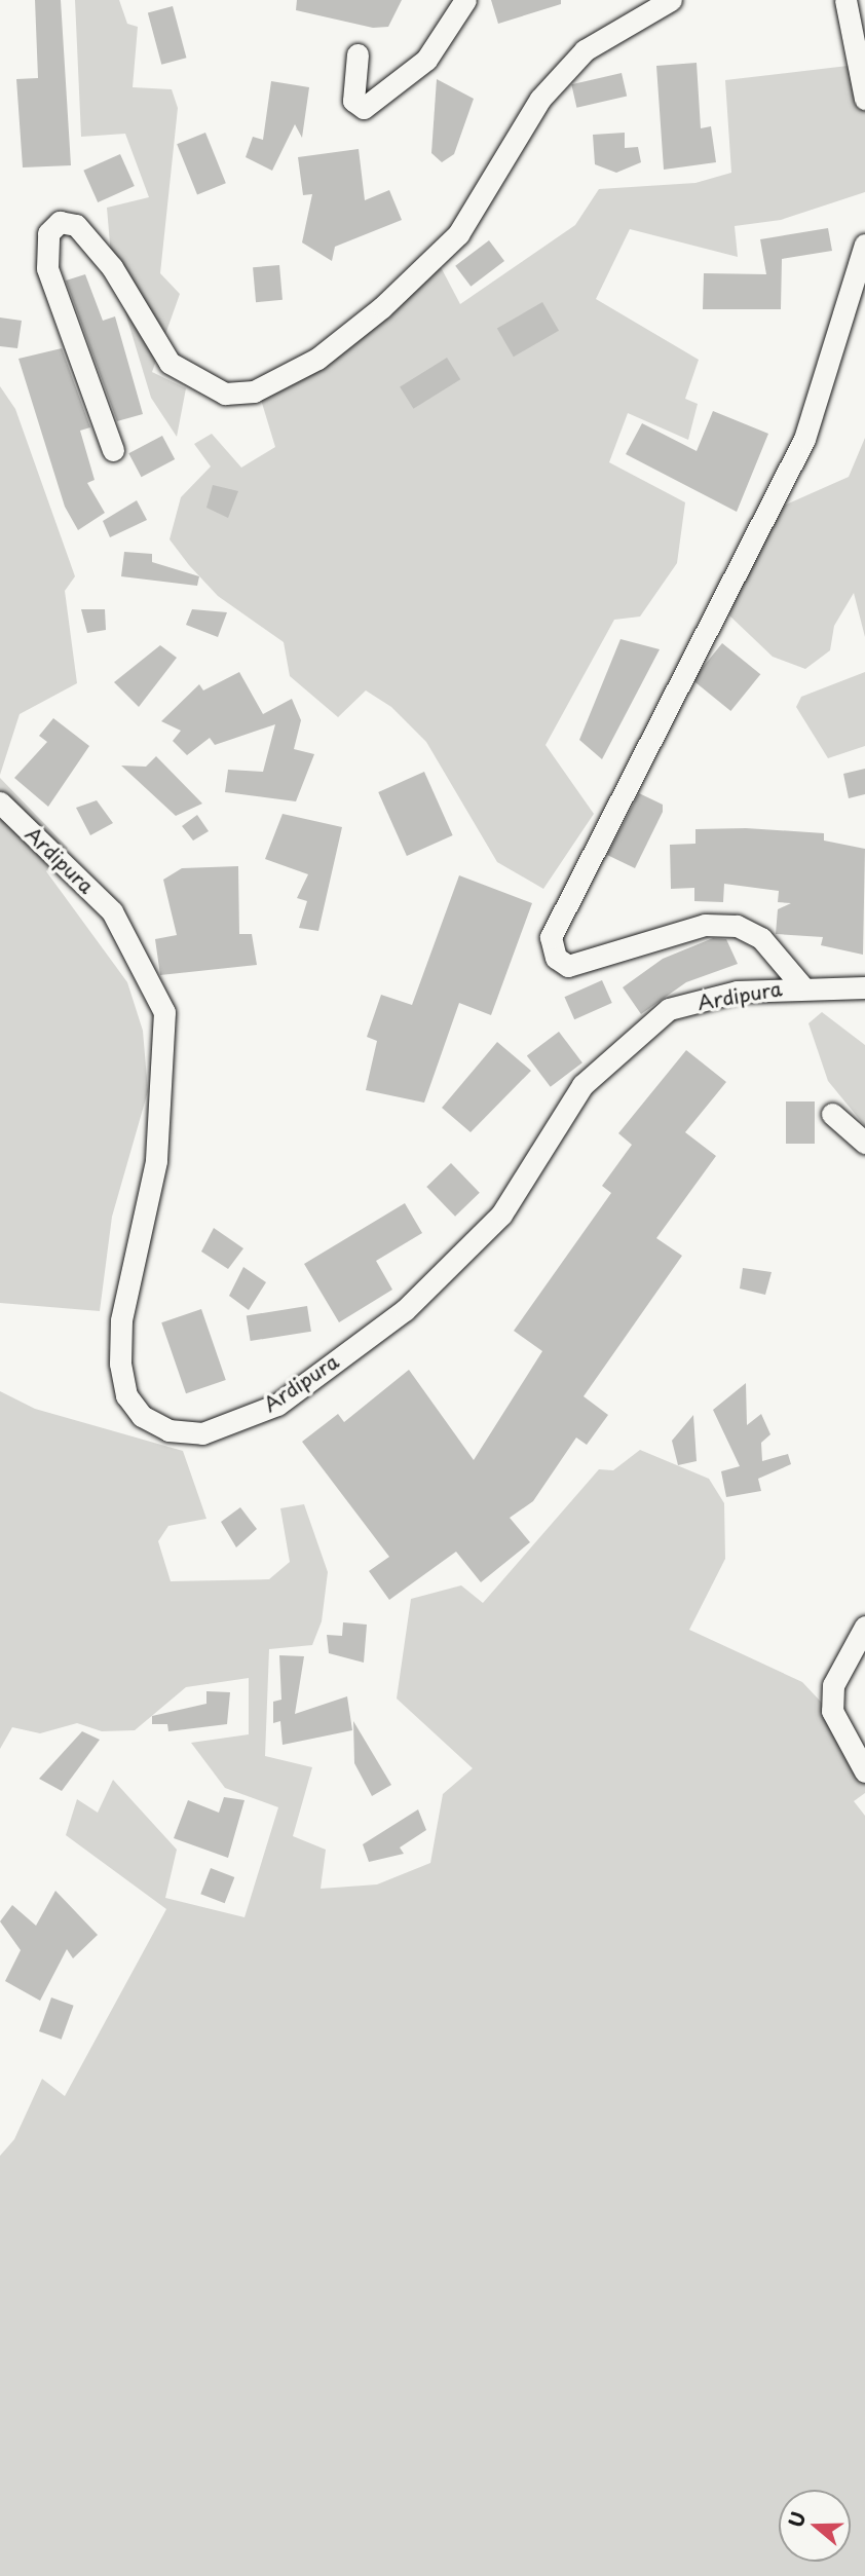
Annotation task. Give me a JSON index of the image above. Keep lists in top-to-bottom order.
{
  "streets": {
    "street": ["Ardipura"]
  },
  "north": "left"
}
